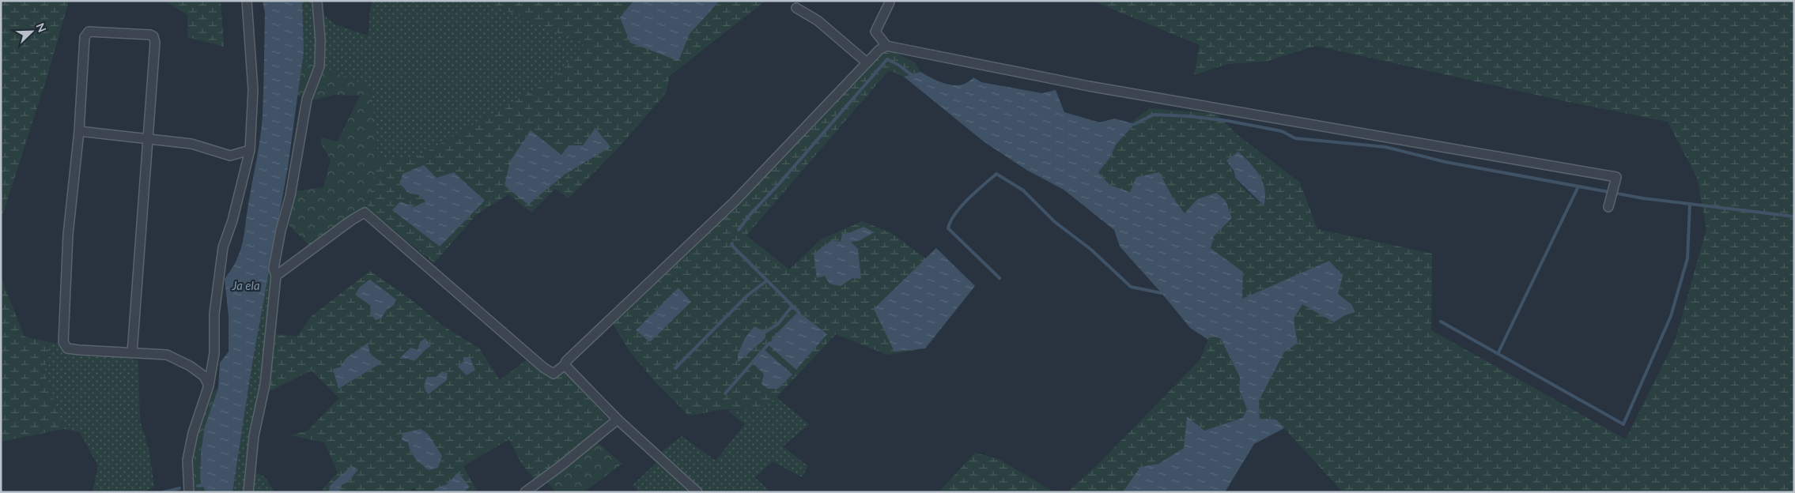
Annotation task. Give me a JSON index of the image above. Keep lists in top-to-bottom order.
{
  "water": ["Ja ela"],
  "north": "top right"
}
